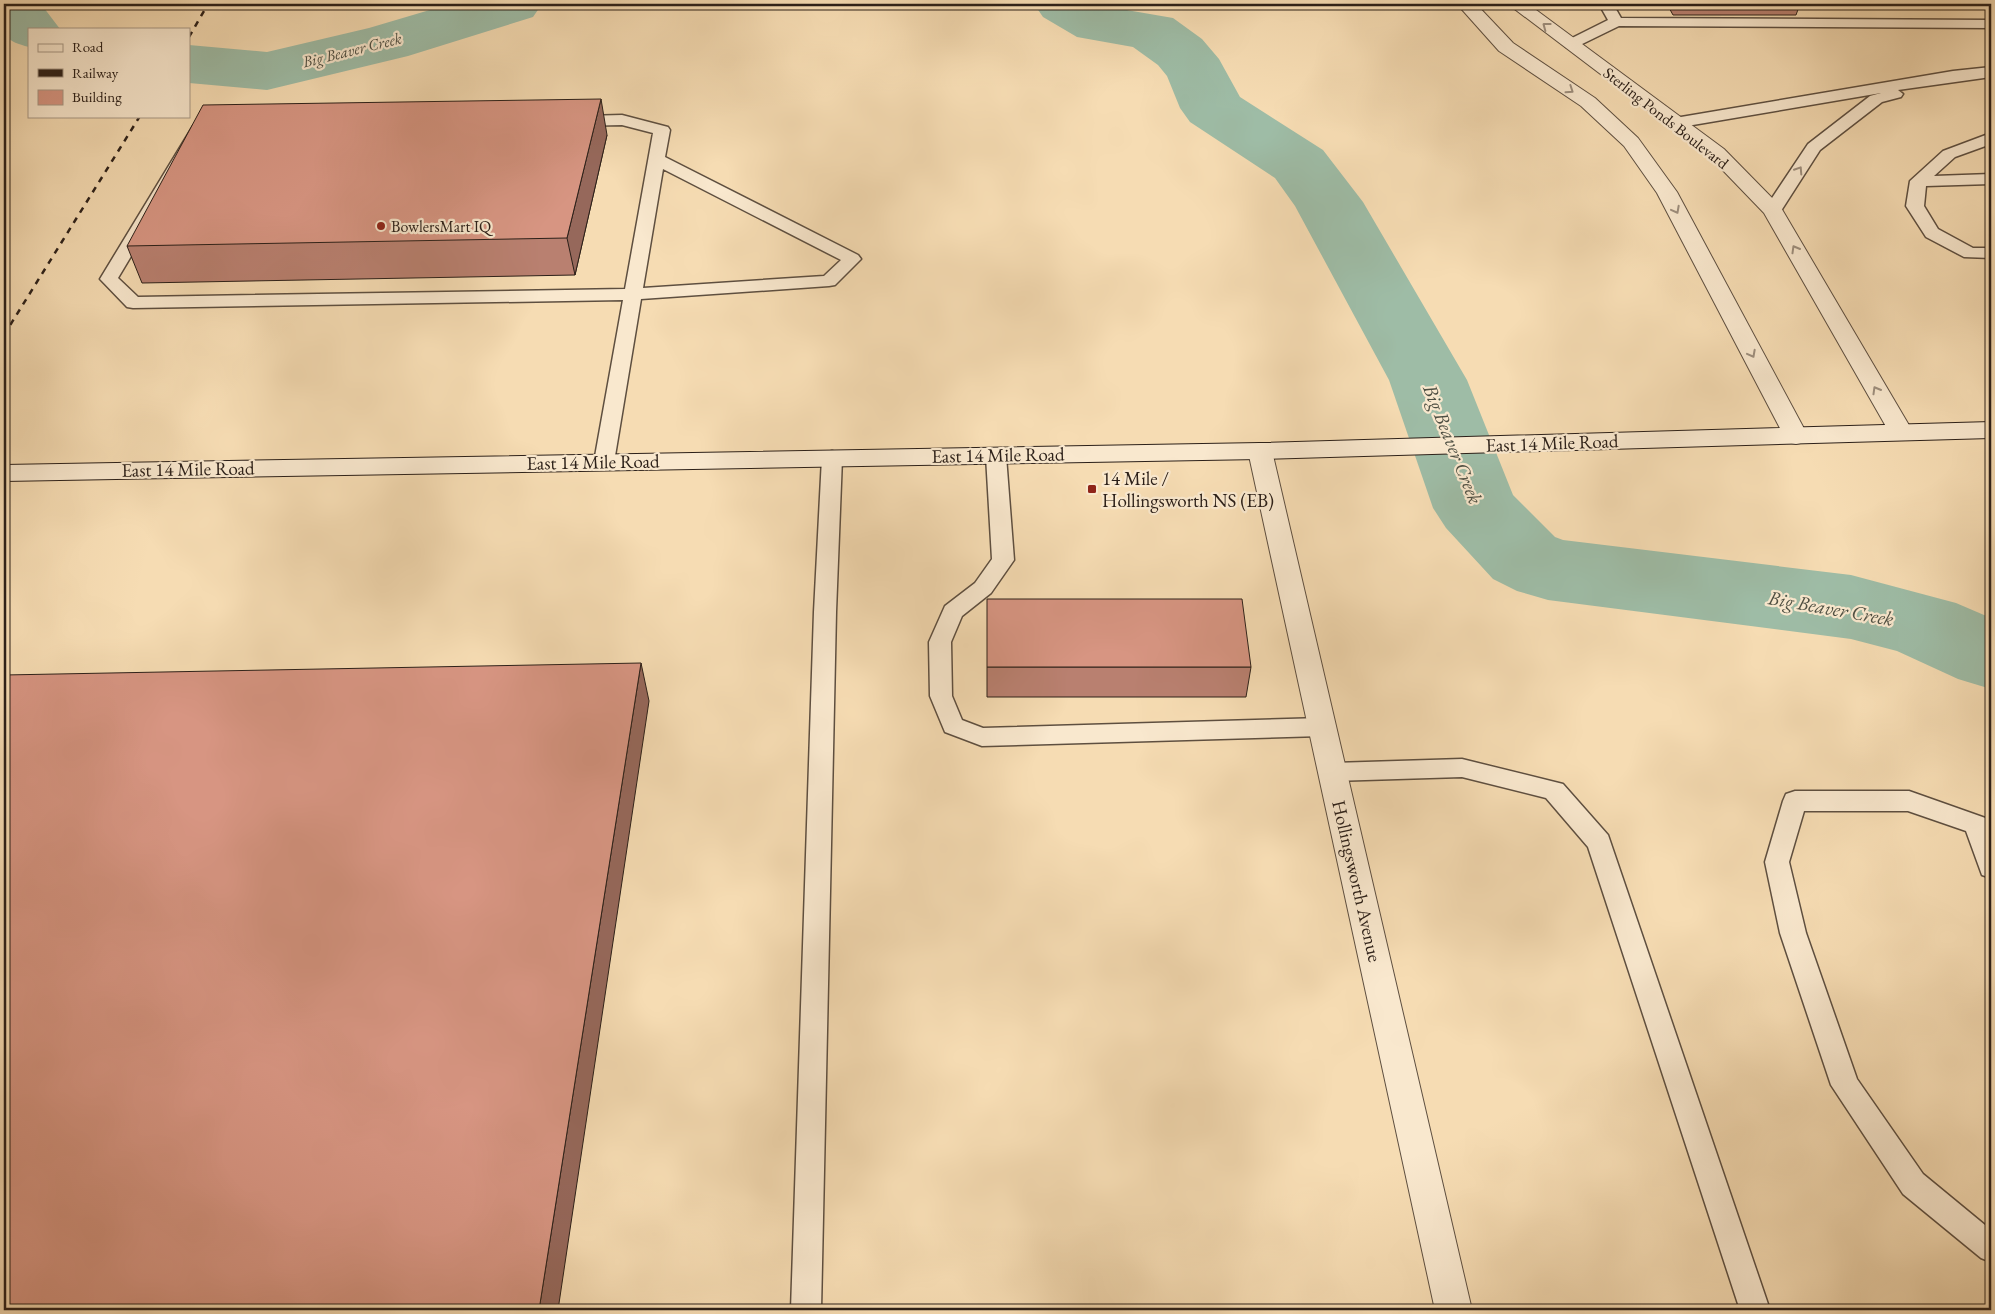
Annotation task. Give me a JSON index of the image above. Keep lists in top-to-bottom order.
{
  "streets": {
    "street": ["Sterling Ponds Boulevard", "East 14 Mile Road", "Hollingsworth Avenue"]
  },
  "crossings": [
    ["Sterling Ponds Boulevard", "East 14 Mile Road"],
    ["East 14 Mile Road", "Hollingsworth Avenue"]
  ],
  "water": ["Big Beaver Creek"],
  "places": {
    "other": ["BowlersMart IQ"],
    "transit": ["14 Mile / Hollingsworth NS (EB)"]
  },
  "legend": ["Road", "Railway", "Building"]
}
